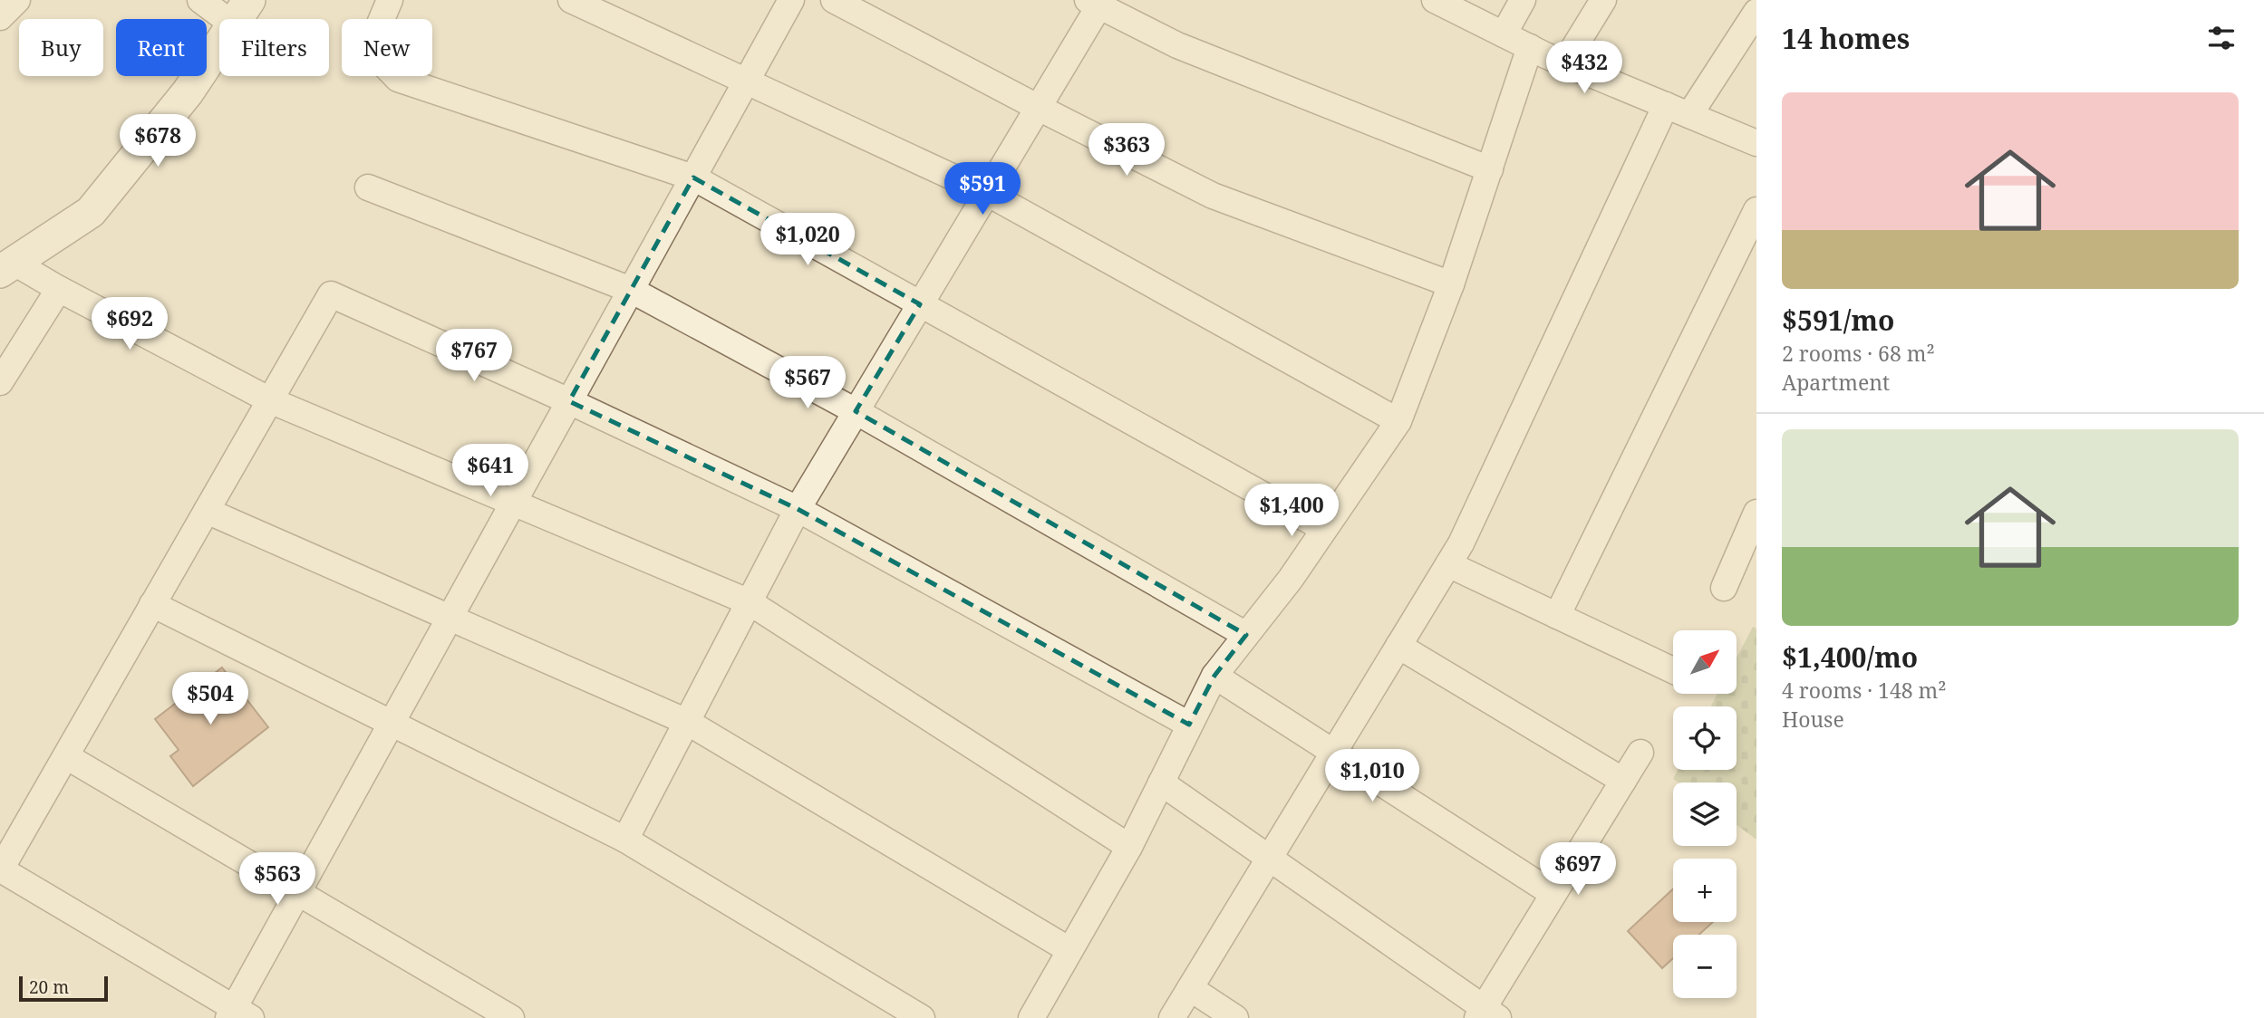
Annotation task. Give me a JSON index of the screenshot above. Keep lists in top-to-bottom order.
{
  "scale_bar": "20 m",
  "north": "top right",
  "page": {
    "heading": "14 homes",
    "chip": [
      "Buy",
      "Rent",
      "Filters",
      "New"
    ],
    "price": [
      "$432",
      "$678",
      "$363",
      "$591",
      "$1,020",
      "$692",
      "$767",
      "$567",
      "$641",
      "$1,400",
      "$504",
      "$1,010",
      "$697",
      "$563"
    ],
    "list": [
      {
        "name": "$591/mo",
        "note": "2 rooms · 68 m² · Apartment"
      },
      {
        "name": "$1,400/mo",
        "note": "4 rooms · 148 m² · House"
      }
    ],
    "map_buttons": ["+", "−"],
    "scale": "20 m"
  }
}
